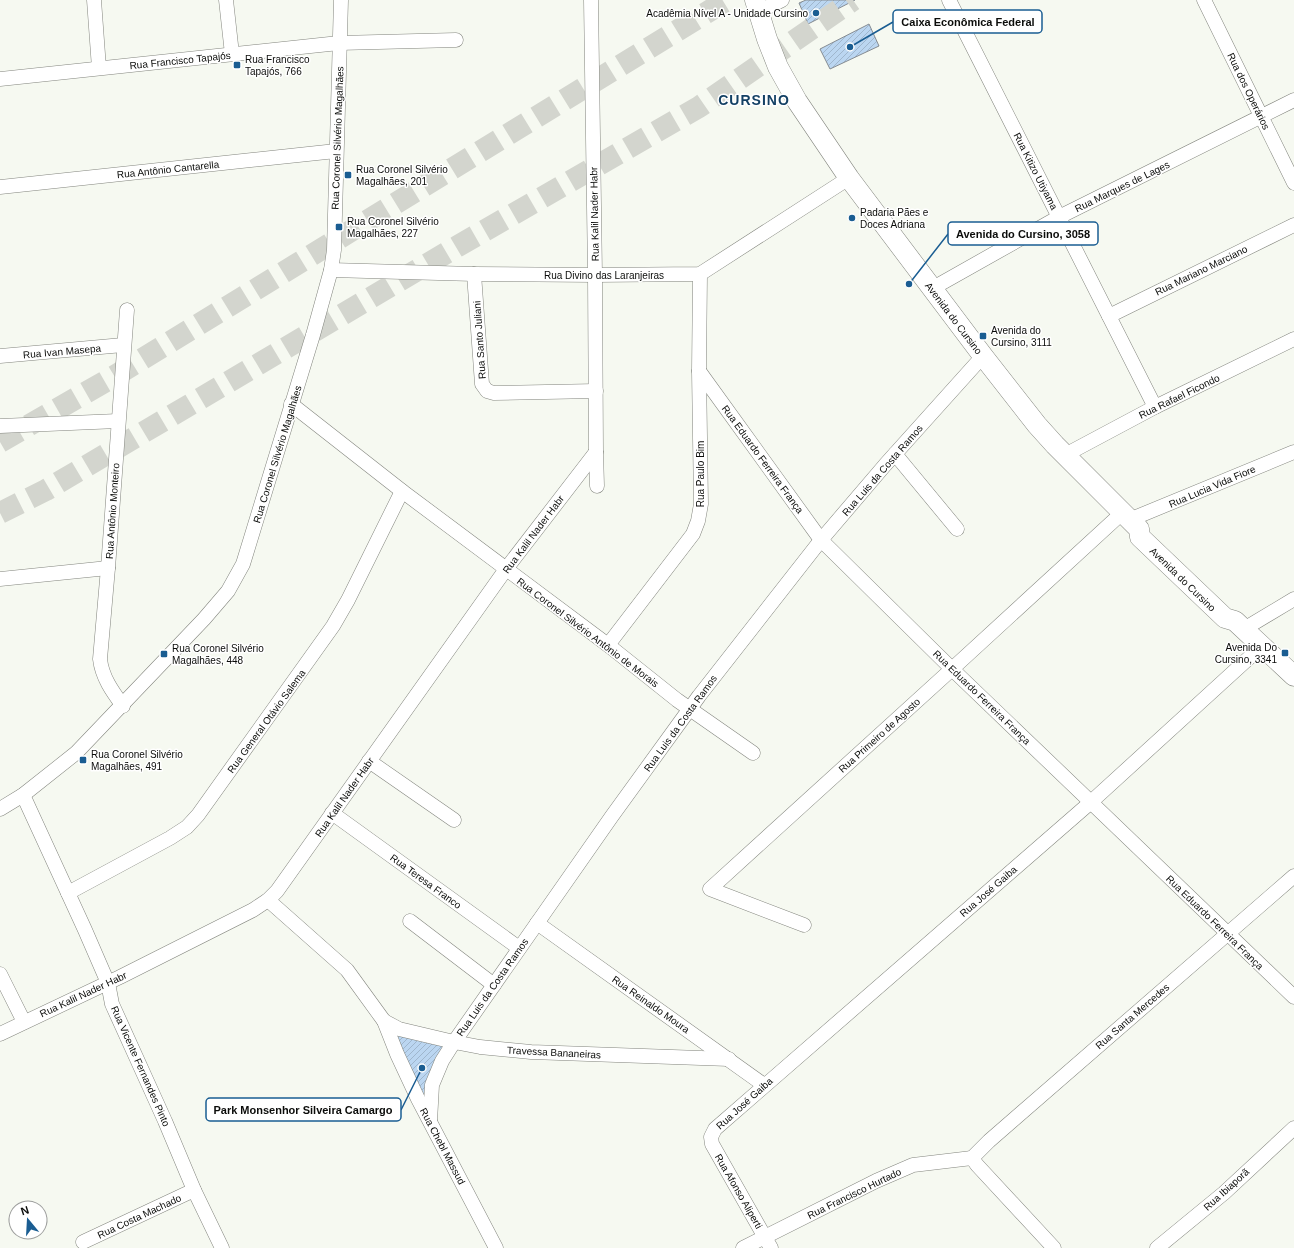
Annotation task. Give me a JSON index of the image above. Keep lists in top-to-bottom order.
{
  "streets": {
    "main road": ["Avenida do Cursino"],
    "street": [
      "Rua Francisco Tapajós",
      "Rua dos Operários",
      "Rua Coronel Silvério Magalhães",
      "Rua Antônio Cantarella",
      "Rua Kitizo Utiyama",
      "Rua Marques de Lages",
      "Rua Kalil Nader Habr",
      "Rua Mariano Marciano",
      "Rua Divino das Laranjeiras",
      "Rua Santo Juliani",
      "Rua Ivan Masepa",
      "Rua Rafael Ficondo",
      "Rua Eduardo Ferreira França",
      "Rua Luis da Costa Ramos",
      "Rua Paulo Bim",
      "Rua Lucia Vida Fiore",
      "Rua Antônio Monteiro",
      "Rua Coronel Silvério Antônio de Morais",
      "Rua General Otávio Salema",
      "Rua Primeiro de Agosto",
      "Rua Teresa Franco",
      "Rua José Gaiba",
      "Rua Reinaldo Moura",
      "Rua Santa Mercedes",
      "Travessa Bananeiras",
      "Rua Vicente Fernandes Pinto",
      "Rua Chebl Massud",
      "Rua Ibiaporã",
      "Rua Afonso Aliperti",
      "Rua Francisco Hurtado",
      "Rua Costa Machado"
    ]
  },
  "crossings": [
    ["Rua Francisco Tapajós", "Rua Coronel Silvério Magalhães"],
    ["Rua dos Operários", "Rua Marques de Lages"],
    ["Rua Coronel Silvério Magalhães", "Rua Antônio Cantarella"],
    ["Rua Coronel Silvério Magalhães", "Rua Divino das Laranjeiras"],
    ["Rua Coronel Silvério Magalhães", "Rua Antônio Monteiro"],
    ["Rua Coronel Silvério Magalhães", "Rua Coronel Silvério Antônio de Morais"],
    ["Rua Coronel Silvério Magalhães", "Rua Vicente Fernandes Pinto"],
    ["Rua Kitizo Utiyama", "Rua Marques de Lages"],
    ["Rua Kitizo Utiyama", "Rua Mariano Marciano"],
    ["Rua Kitizo Utiyama", "Rua Rafael Ficondo"],
    ["Rua Marques de Lages", "Avenida do Cursino"],
    ["Rua Kalil Nader Habr", "Rua Divino das Laranjeiras"],
    ["Rua Kalil Nader Habr", "Rua Santo Juliani"],
    ["Rua Kalil Nader Habr", "Rua Coronel Silvério Antônio de Morais"],
    ["Rua Kalil Nader Habr", "Rua Teresa Franco"],
    ["Rua Kalil Nader Habr", "Rua Vicente Fernandes Pinto"],
    ["Rua Kalil Nader Habr", "Rua Chebl Massud"],
    ["Rua Divino das Laranjeiras", "Rua Santo Juliani"],
    ["Rua Divino das Laranjeiras", "Rua Paulo Bim"],
    ["Avenida do Cursino", "Rua Rafael Ficondo"],
    ["Avenida do Cursino", "Rua Luis da Costa Ramos"],
    ["Avenida do Cursino", "Rua Lucia Vida Fiore"],
    ["Avenida do Cursino", "Rua Primeiro de Agosto"],
    ["Avenida do Cursino", "Rua José Gaiba"],
    ["Rua Ivan Masepa", "Rua Antônio Monteiro"],
    ["Rua Eduardo Ferreira França", "Rua Luis da Costa Ramos"],
    ["Rua Eduardo Ferreira França", "Rua Paulo Bim"],
    ["Rua Eduardo Ferreira França", "Rua Primeiro de Agosto"],
    ["Rua Eduardo Ferreira França", "Rua José Gaiba"],
    ["Rua Eduardo Ferreira França", "Rua Santa Mercedes"],
    ["Rua Luis da Costa Ramos", "Rua Coronel Silvério Antônio de Morais"],
    ["Rua Luis da Costa Ramos", "Rua Teresa Franco"],
    ["Rua Luis da Costa Ramos", "Rua Reinaldo Moura"],
    ["Rua Luis da Costa Ramos", "Travessa Bananeiras"],
    ["Rua Luis da Costa Ramos", "Rua Chebl Massud"],
    ["Rua Paulo Bim", "Rua Coronel Silvério Antônio de Morais"],
    ["Rua Lucia Vida Fiore", "Rua Primeiro de Agosto"],
    ["Rua Coronel Silvério Antônio de Morais", "Rua General Otávio Salema"],
    ["Rua General Otávio Salema", "Rua Vicente Fernandes Pinto"],
    ["Rua José Gaiba", "Rua Reinaldo Moura"],
    ["Rua José Gaiba", "Rua Afonso Aliperti"],
    ["Rua Reinaldo Moura", "Travessa Bananeiras"],
    ["Rua Santa Mercedes", "Rua Francisco Hurtado"],
    ["Travessa Bananeiras", "Rua Chebl Massud"],
    ["Rua Vicente Fernandes Pinto", "Rua Costa Machado"],
    ["Rua Afonso Aliperti", "Rua Francisco Hurtado"]
  ],
  "districts": ["CURSINO"],
  "places": {
    "other": [
      "Acadêmia Nível A - Unidade Cursino",
      "Caixa Econômica Federal",
      "Padaria Pães e Doces Adriana",
      "Avenida do Cursino, 3058",
      "Park Monsenhor Silveira Camargo"
    ],
    "transit": [
      "Rua Francisco Tapajós, 766",
      "Rua Coronel Silvério Magalhães, 201",
      "Rua Coronel Silvério Magalhães, 227",
      "Avenida do Cursino, 3111",
      "Avenida Do Cursino, 3341",
      "Rua Coronel Silvério Magalhães, 448",
      "Rua Coronel Silvério Magalhães, 491"
    ]
  },
  "north": "top"
}
